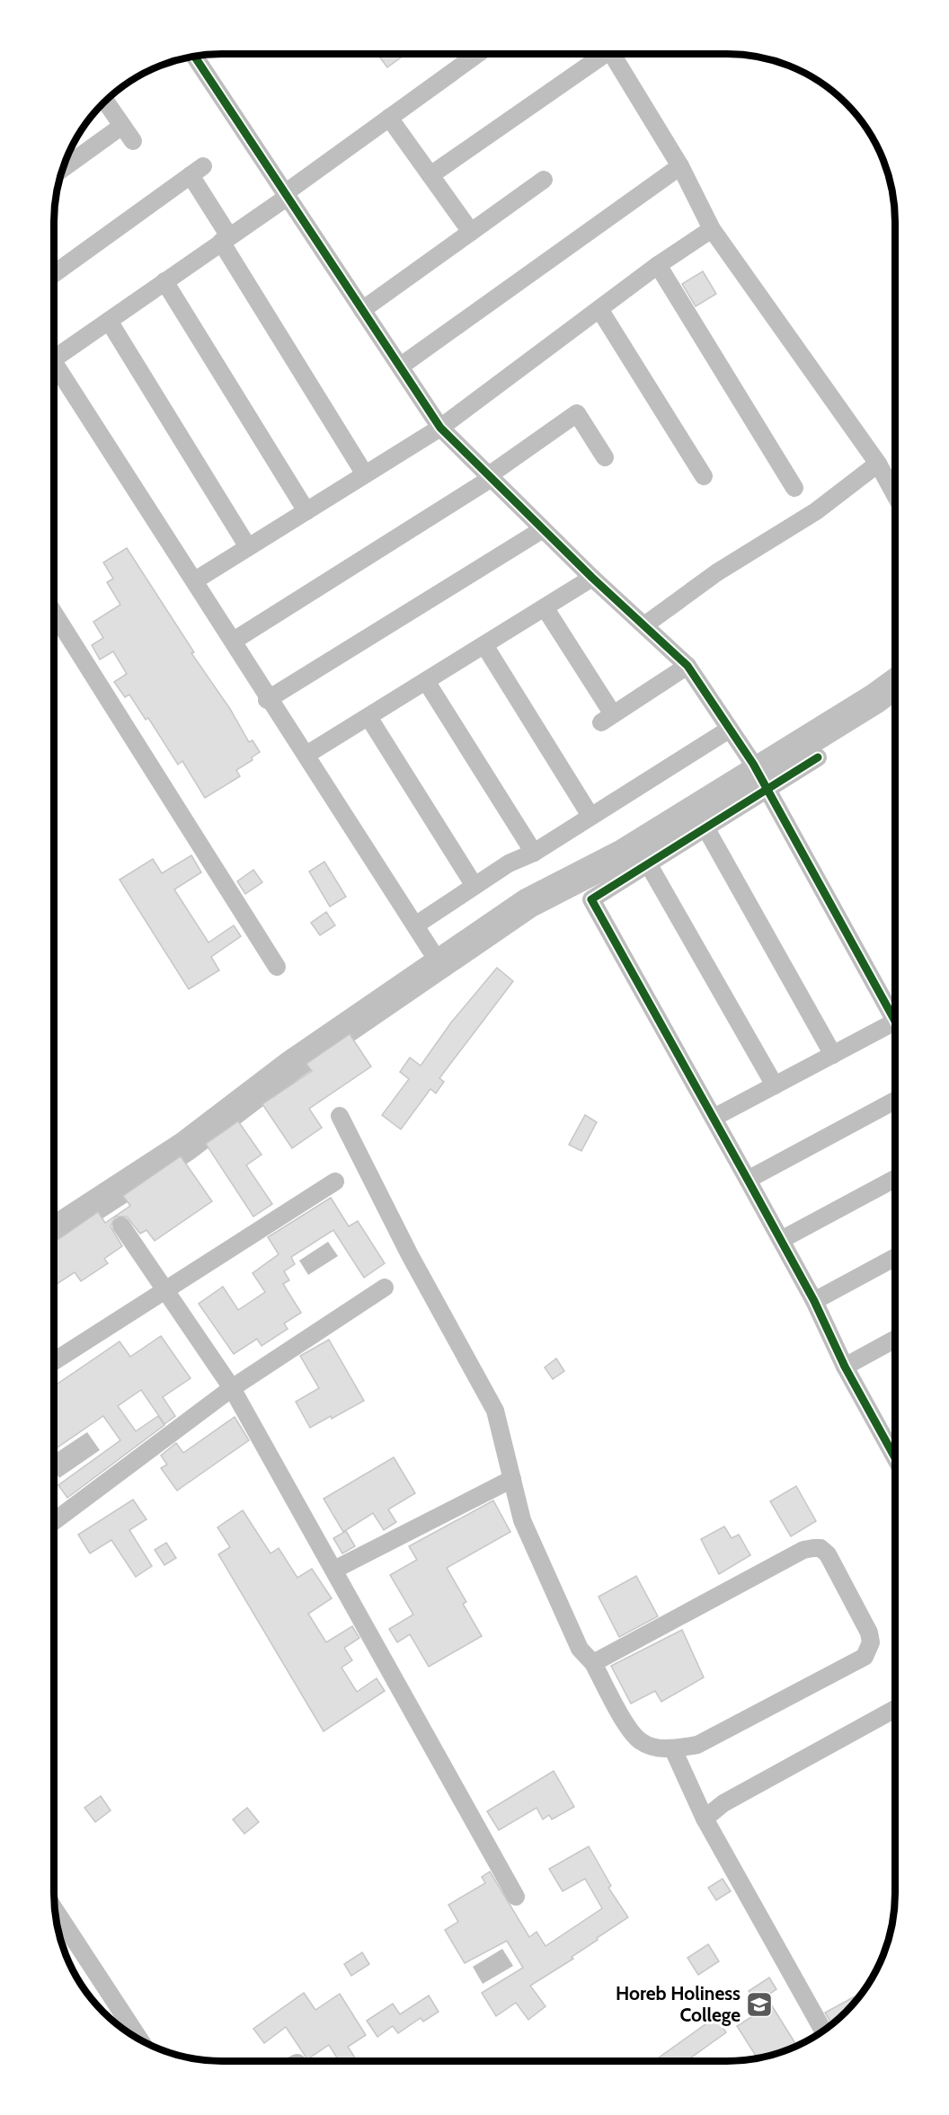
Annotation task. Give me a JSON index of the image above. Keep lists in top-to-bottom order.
{
  "places": {
    "school or university": ["Horeb Holiness College"]
  }
}
